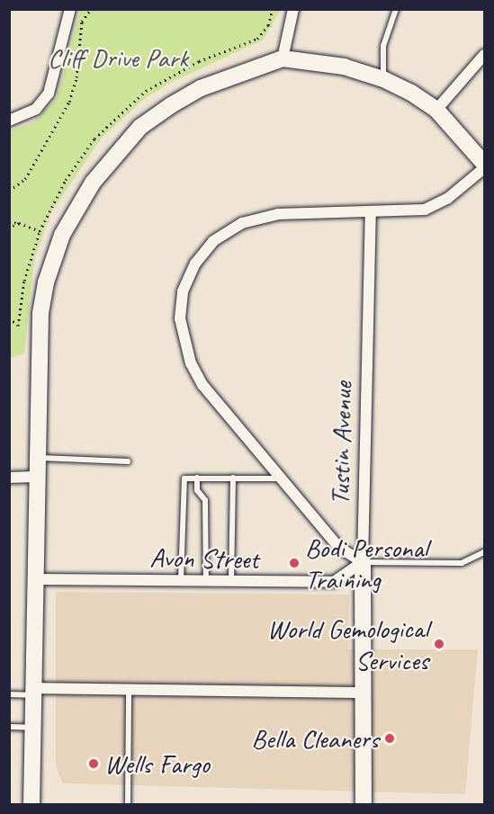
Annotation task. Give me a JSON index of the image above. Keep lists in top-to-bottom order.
{
  "streets": {
    "main road": ["Tustin Avenue"],
    "street": ["Avon Street"]
  },
  "crossings": [
    ["Tustin Avenue", "Avon Street"]
  ],
  "parks": ["Cliff Drive Park"],
  "places": [
    "Bodi Personal Training",
    "World Gemological Services",
    "Bella Cleaners",
    "Wells Fargo"
  ]
}
